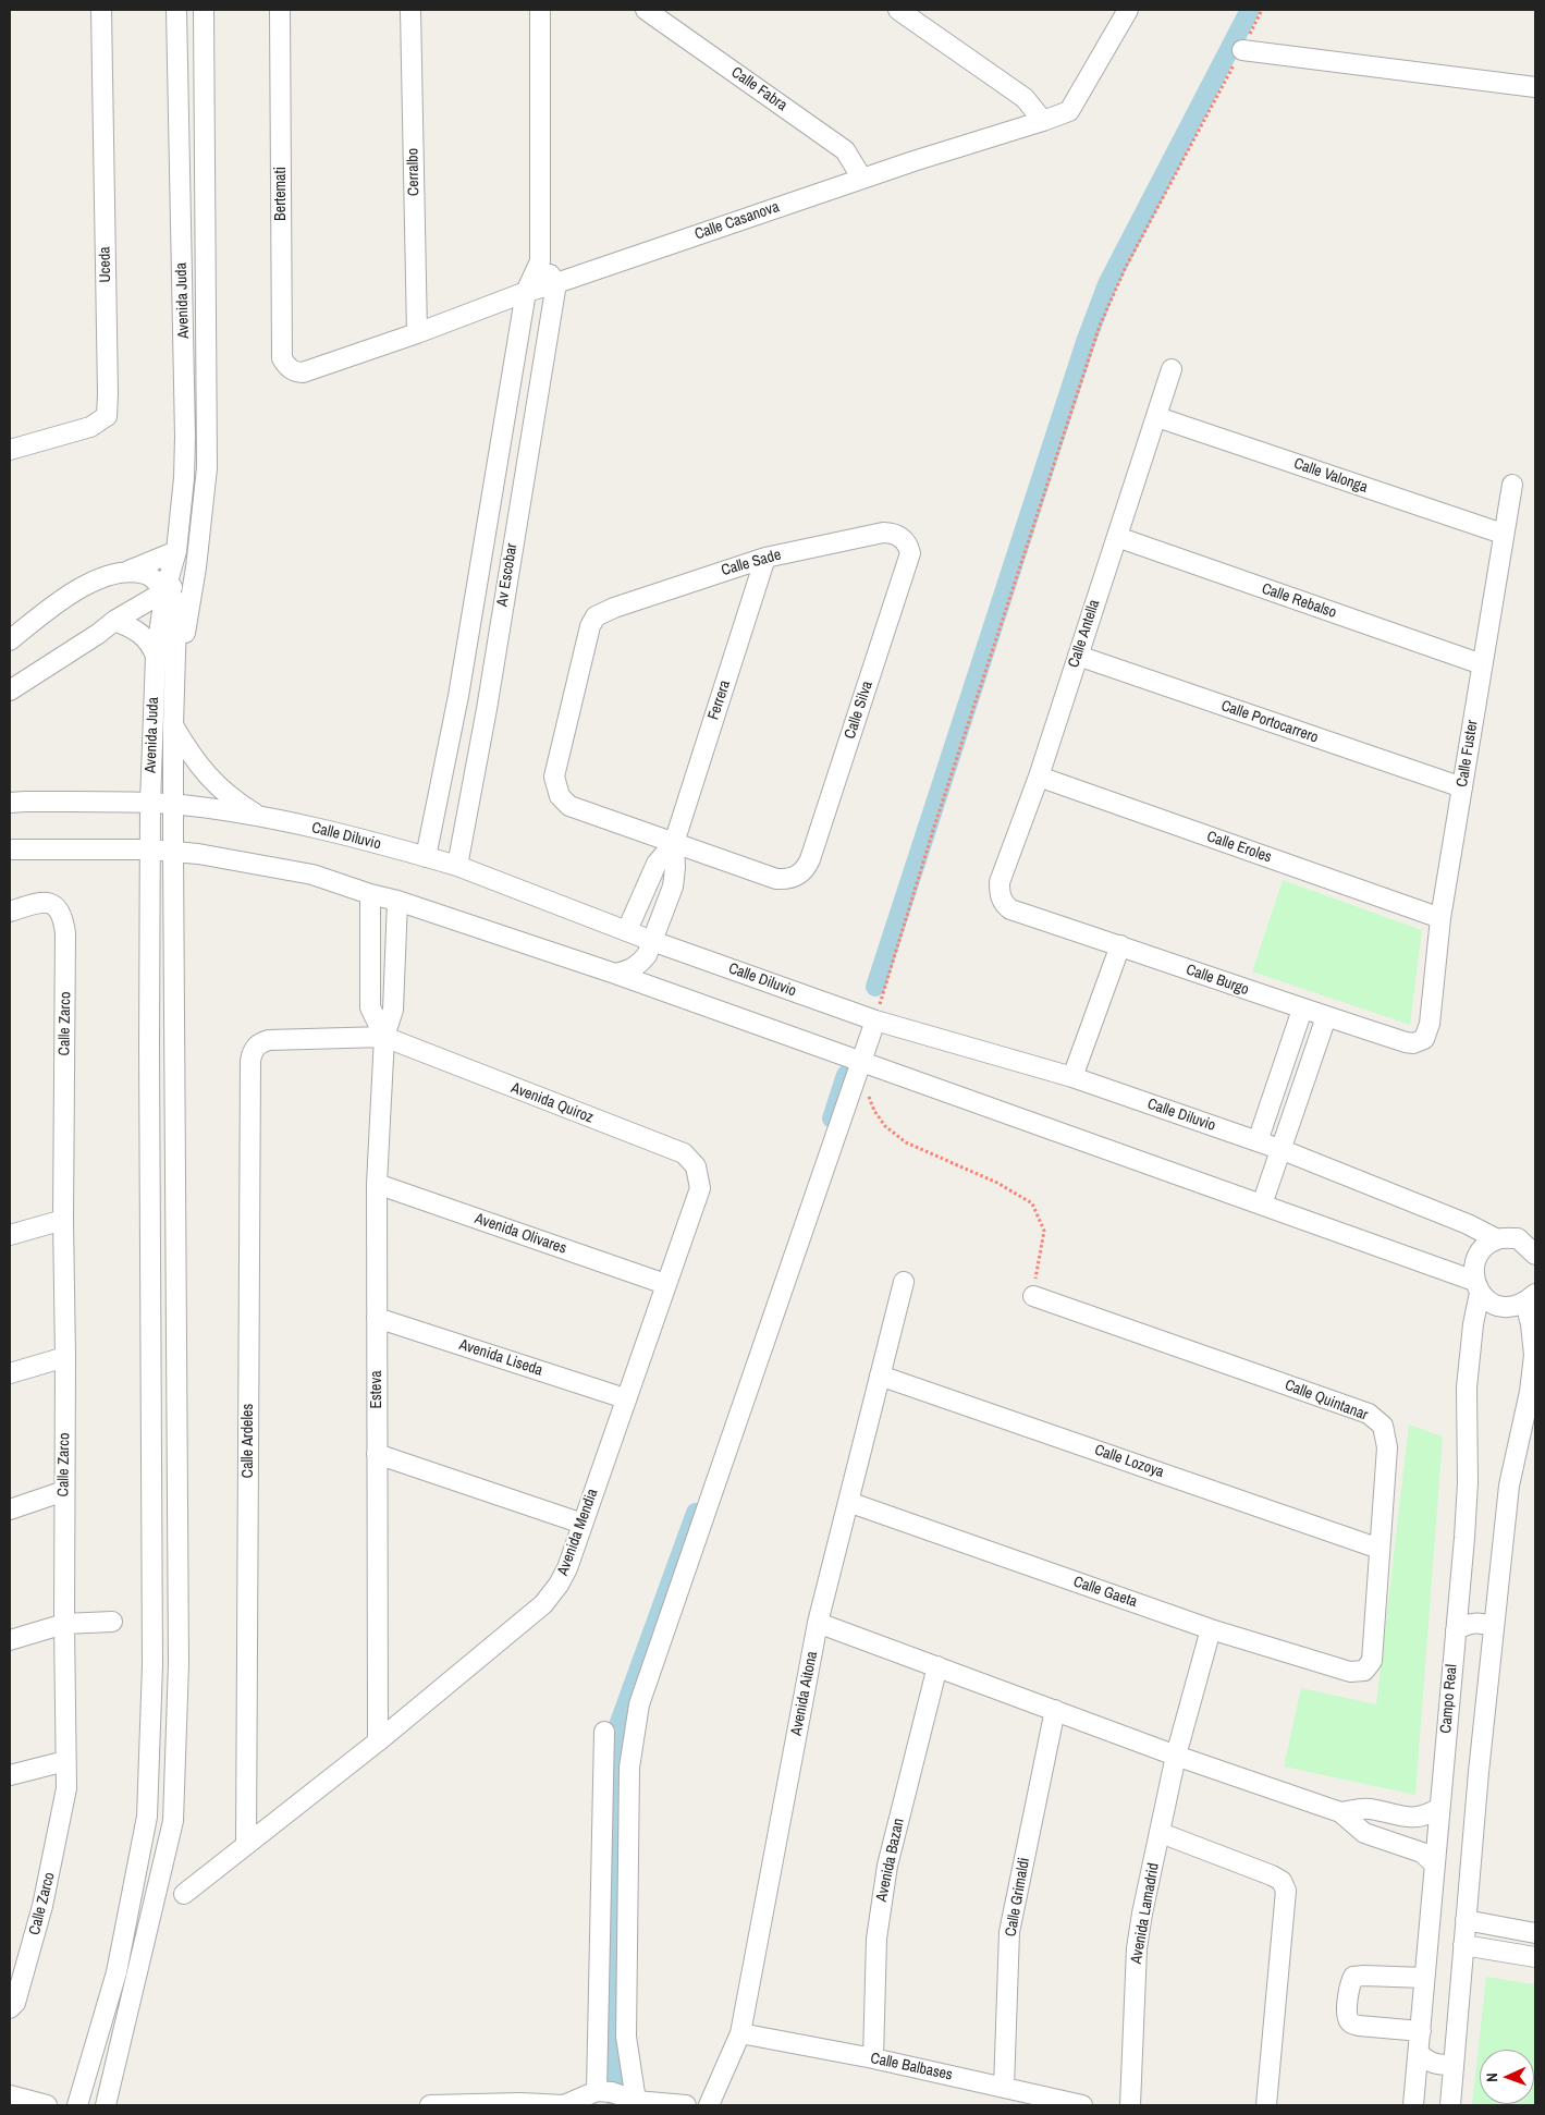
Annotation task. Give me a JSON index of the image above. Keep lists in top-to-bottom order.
{
  "streets": {
    "street": [
      "Calle Fabra",
      "Cerralbo",
      "Bertemati",
      "Calle Casanova",
      "Uceda",
      "Avenida Juda",
      "Calle Valonga",
      "Calle Sade",
      "Av Escobar",
      "Calle Rebalso",
      "Calle Antella",
      "Ferrera",
      "Calle Silva",
      "Calle Portocarrero",
      "Calle Fuster",
      "Calle Diluvio",
      "Calle Eroles",
      "Calle Burgo",
      "Calle Zarco",
      "Avenida Quiroz",
      "Avenida Olivares",
      "Avenida Liseda",
      "Esteva",
      "Calle Quintanar",
      "Calle Ardeles",
      "Calle Lozoya",
      "Avenida Mendia",
      "Calle Gaeta",
      "Avenida Aitona",
      "Campo Real",
      "Avenida Bazan",
      "Calle Grimaldi",
      "Avenida Lamadrid",
      "Calle Balbases"
    ]
  },
  "crossings": [
    ["Calle Fabra", "Calle Casanova"],
    ["Cerralbo", "Calle Casanova"],
    ["Bertemati", "Calle Casanova"],
    ["Calle Casanova", "Av Escobar"],
    ["Avenida Juda", "Calle Diluvio"],
    ["Calle Valonga", "Calle Antella"],
    ["Calle Valonga", "Calle Fuster"],
    ["Calle Sade", "Ferrera"],
    ["Calle Sade", "Calle Silva"],
    ["Av Escobar", "Calle Diluvio"],
    ["Calle Rebalso", "Calle Antella"],
    ["Calle Rebalso", "Calle Fuster"],
    ["Calle Antella", "Calle Portocarrero"],
    ["Calle Antella", "Calle Eroles"],
    ["Calle Antella", "Calle Burgo"],
    ["Ferrera", "Calle Silva"],
    ["Ferrera", "Calle Diluvio"],
    ["Calle Portocarrero", "Calle Fuster"],
    ["Calle Fuster", "Calle Eroles"],
    ["Calle Fuster", "Calle Burgo"],
    ["Calle Diluvio", "Campo Real"],
    ["Avenida Quiroz", "Esteva"],
    ["Avenida Quiroz", "Calle Ardeles"],
    ["Avenida Quiroz", "Avenida Mendia"],
    ["Avenida Olivares", "Esteva"],
    ["Avenida Olivares", "Avenida Mendia"],
    ["Avenida Liseda", "Esteva"],
    ["Avenida Liseda", "Avenida Mendia"],
    ["Esteva", "Calle Ardeles"],
    ["Esteva", "Avenida Mendia"],
    ["Calle Quintanar", "Calle Lozoya"],
    ["Calle Quintanar", "Calle Gaeta"],
    ["Calle Ardeles", "Avenida Mendia"],
    ["Calle Lozoya", "Avenida Aitona"],
    ["Calle Gaeta", "Avenida Aitona"],
    ["Calle Gaeta", "Avenida Lamadrid"],
    ["Avenida Aitona", "Calle Balbases"],
    ["Avenida Bazan", "Calle Balbases"],
    ["Calle Grimaldi", "Calle Balbases"]
  ],
  "north": "left"
}
